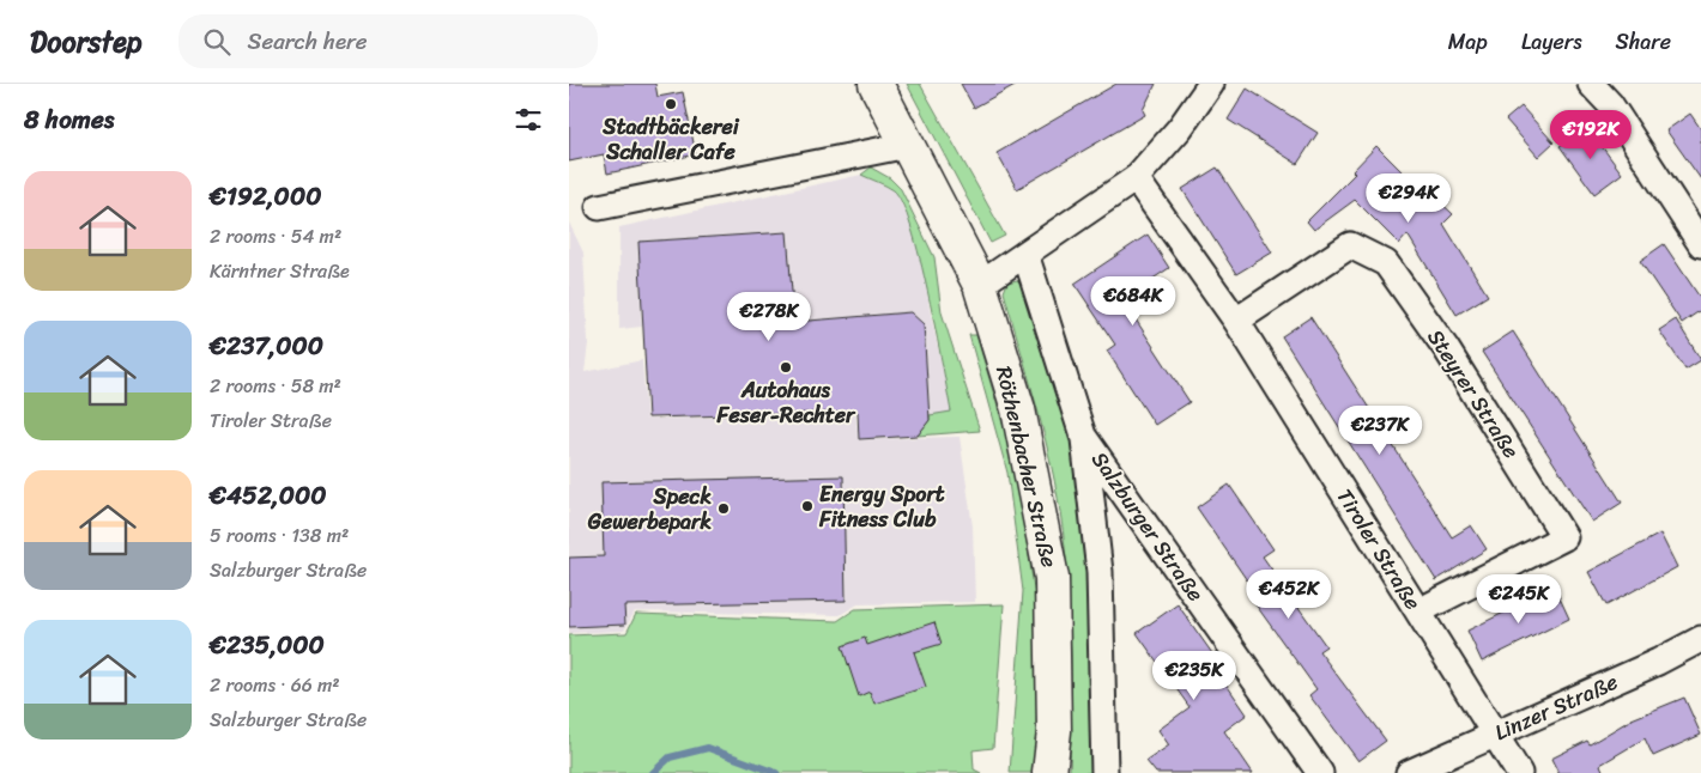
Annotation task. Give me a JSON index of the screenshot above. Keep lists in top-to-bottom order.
{
  "streets": {
    "main road": ["Röthenbacher Straße"],
    "street": [
      "Steyrer Straße",
      "Salzburger Straße",
      "Tiroler Straße",
      "Linzer Straße"
    ]
  },
  "crossings": [
    ["Steyrer Straße", "Tiroler Straße"],
    ["Tiroler Straße", "Linzer Straße"]
  ],
  "places": [
    "Stadtbäckerei Schaller Cafe",
    "Autohaus Feser-Rechter",
    "Energy Sport Fitness Club",
    "Speck Gewerbepark"
  ],
  "page": {
    "header": "Doorstep",
    "search": "Search here",
    "nav": ["Map", "Layers", "Share"],
    "heading": "8 homes",
    "price": [
      "€192K",
      "€294K",
      "€684K",
      "€278K",
      "€237K",
      "€452K",
      "€245K",
      "€235K"
    ],
    "list": [
      {
        "name": "€192,000",
        "note": "2 rooms · 54 m² · Kärntner Straße"
      },
      {
        "name": "€237,000",
        "note": "2 rooms · 58 m² · Tiroler Straße"
      },
      {
        "name": "€452,000",
        "note": "5 rooms · 138 m² · Salzburger Straße"
      },
      {
        "name": "€235,000",
        "note": "2 rooms · 66 m² · Salzburger Straße"
      }
    ]
  }
}
